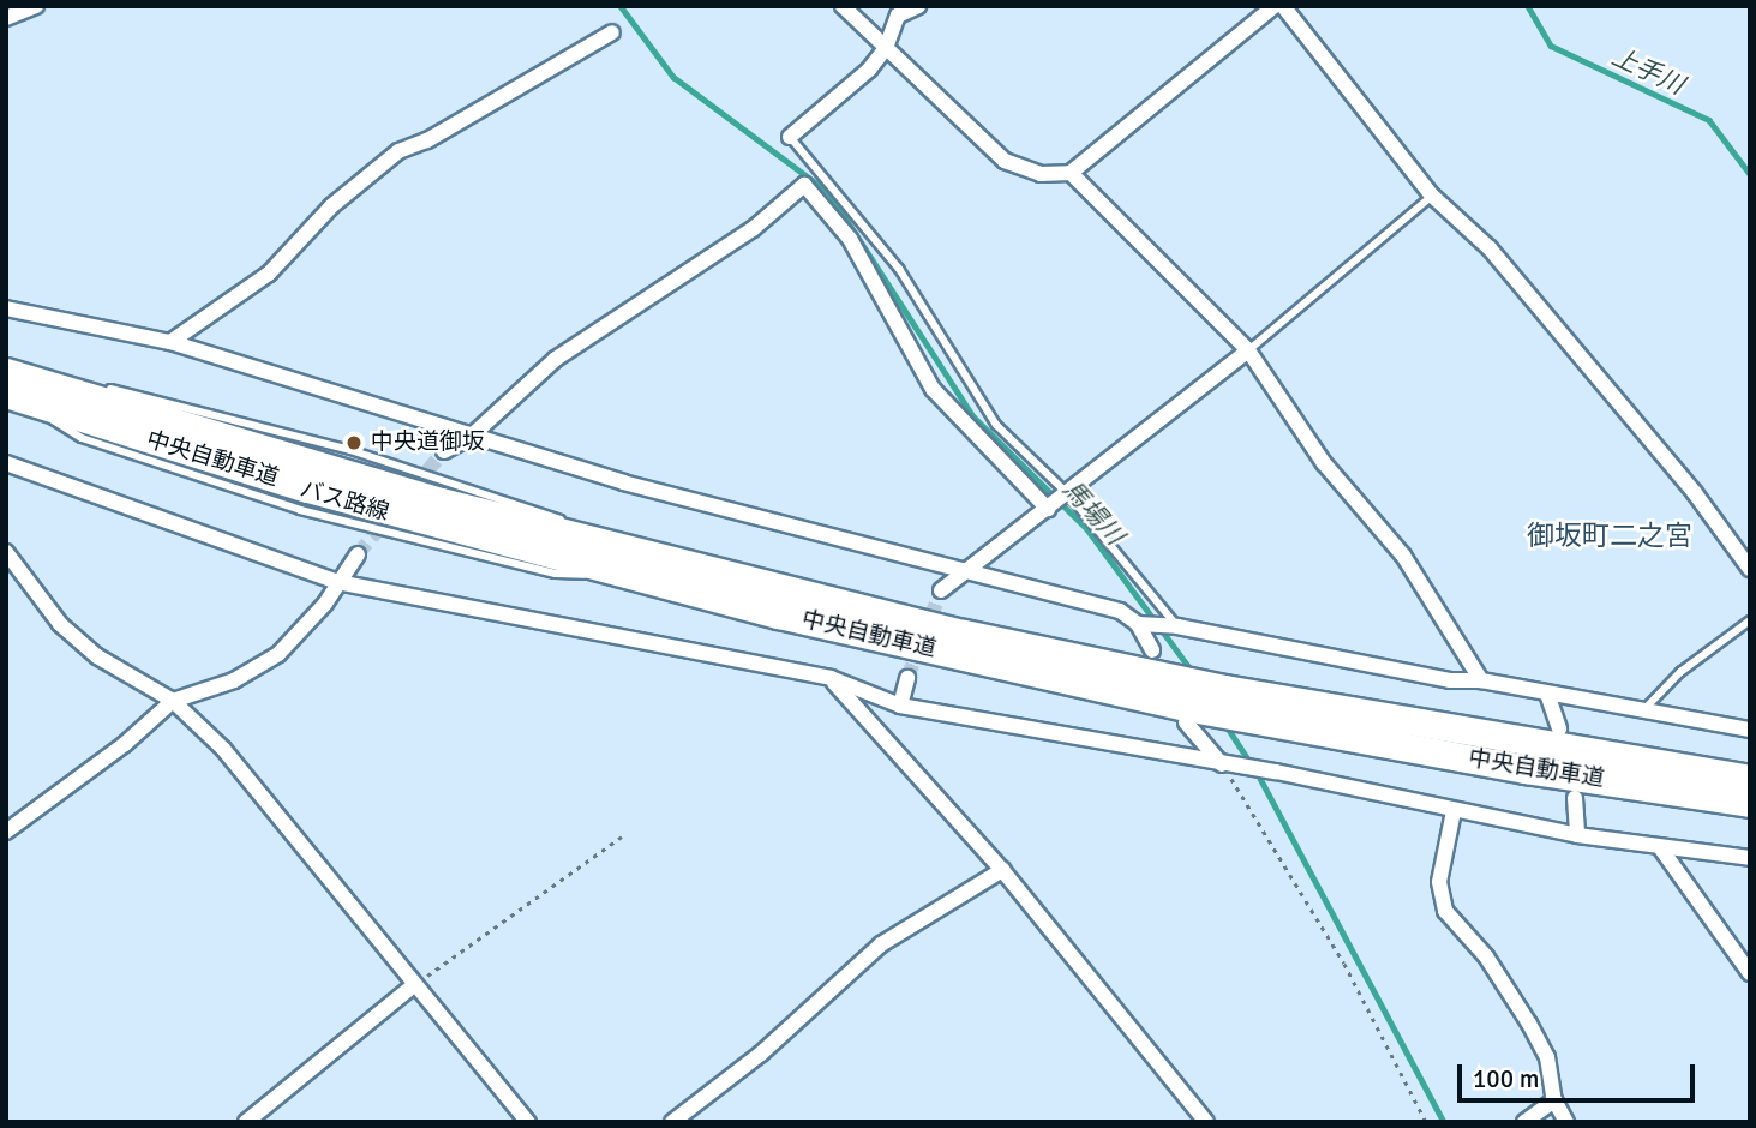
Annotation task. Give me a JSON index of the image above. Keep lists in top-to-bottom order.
{
  "streets": {
    "highway": ["中央自動車道"]
  },
  "districts": ["御坂町二之宮"],
  "water": ["上手川", "馬場川"],
  "places": ["中央道御坂"],
  "scale_bar": "100 m"
}
